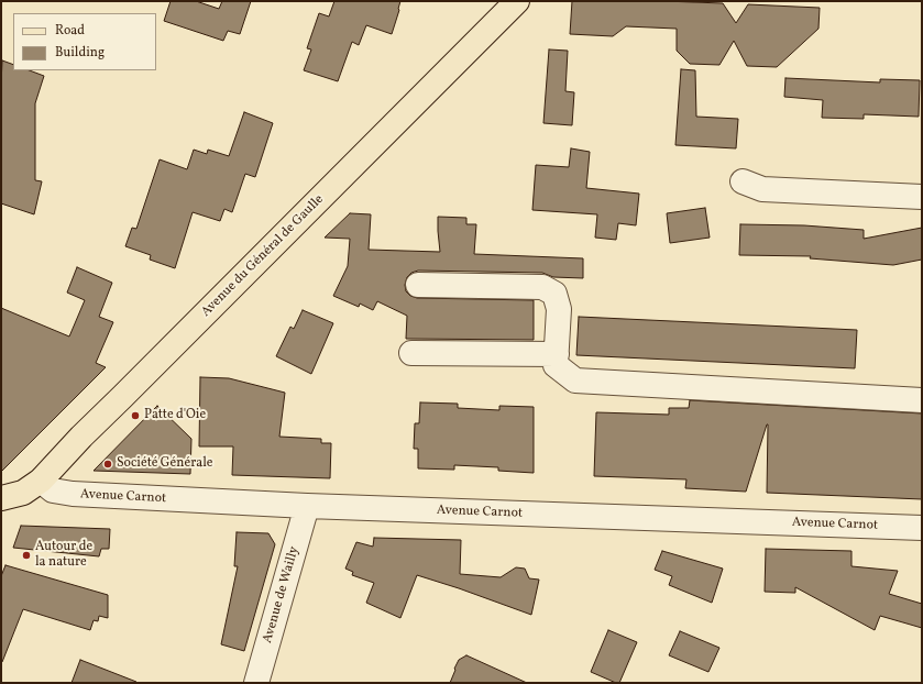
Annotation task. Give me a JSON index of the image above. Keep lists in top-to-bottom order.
{
  "streets": {
    "main road": ["Avenue du Général de Gaulle"],
    "street": ["Avenue Carnot", "Avenue de Wailly"]
  },
  "crossings": [
    ["Avenue du Général de Gaulle", "Avenue Carnot"],
    ["Avenue Carnot", "Avenue de Wailly"]
  ],
  "places": ["Patte d'Oie", "Société Générale", "Autour de la nature"],
  "legend": ["Road", "Building"]
}
